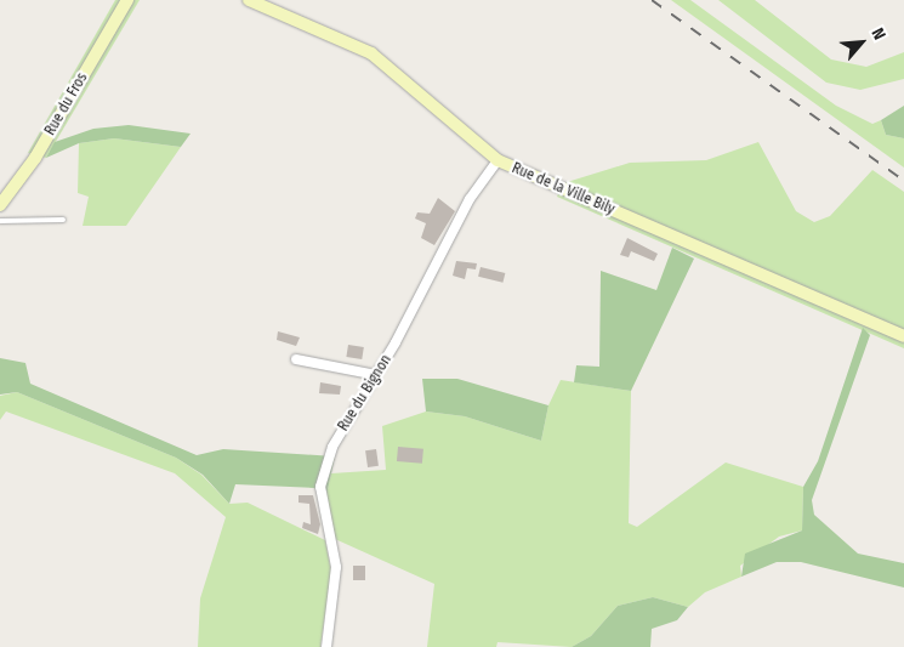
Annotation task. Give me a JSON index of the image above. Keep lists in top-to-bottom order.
{
  "streets": {
    "street": ["Rue du Fros", "Rue de la Ville Bily", "Rue du Bignon"]
  },
  "crossings": [
    ["Rue de la Ville Bily", "Rue du Bignon"]
  ],
  "north": "top right"
}
